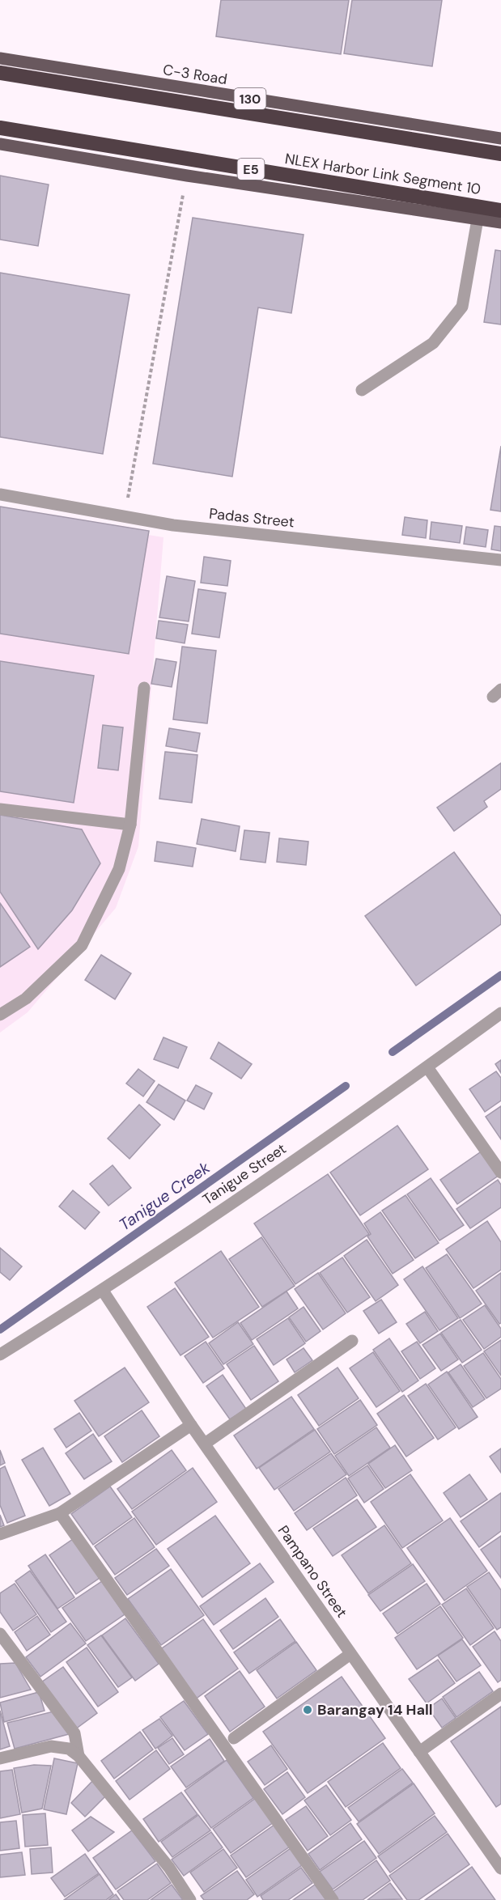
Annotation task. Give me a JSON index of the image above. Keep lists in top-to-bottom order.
{
  "streets": {
    "highway": ["E5", "NLEX Harbor Link Segment 10"],
    "main road": ["C-3 Road", "130"],
    "street": ["Padas Street", "Tanigue Street", "Pampano Street"]
  },
  "crossings": [
    ["Tanigue Street", "Pampano Street"]
  ],
  "water": ["Tanigue Creek"],
  "places": ["Barangay 14 Hall"]
}
